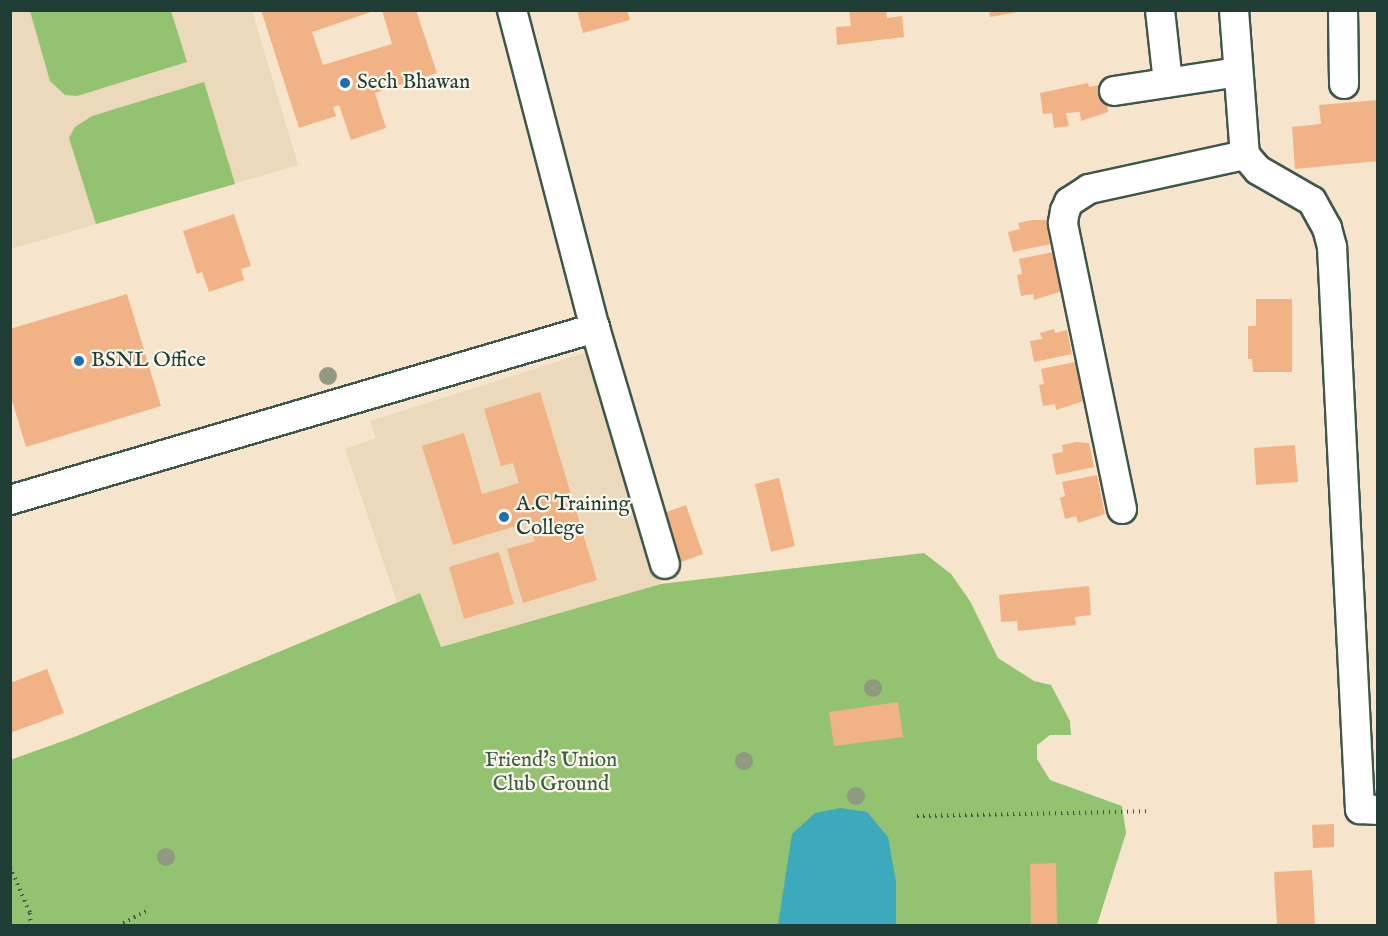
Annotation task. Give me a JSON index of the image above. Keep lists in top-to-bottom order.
{
  "parks": ["Friend's Union Club Ground"],
  "places": ["Sech Bhawan", "BSNL Office", "A.C Training College"]
}
